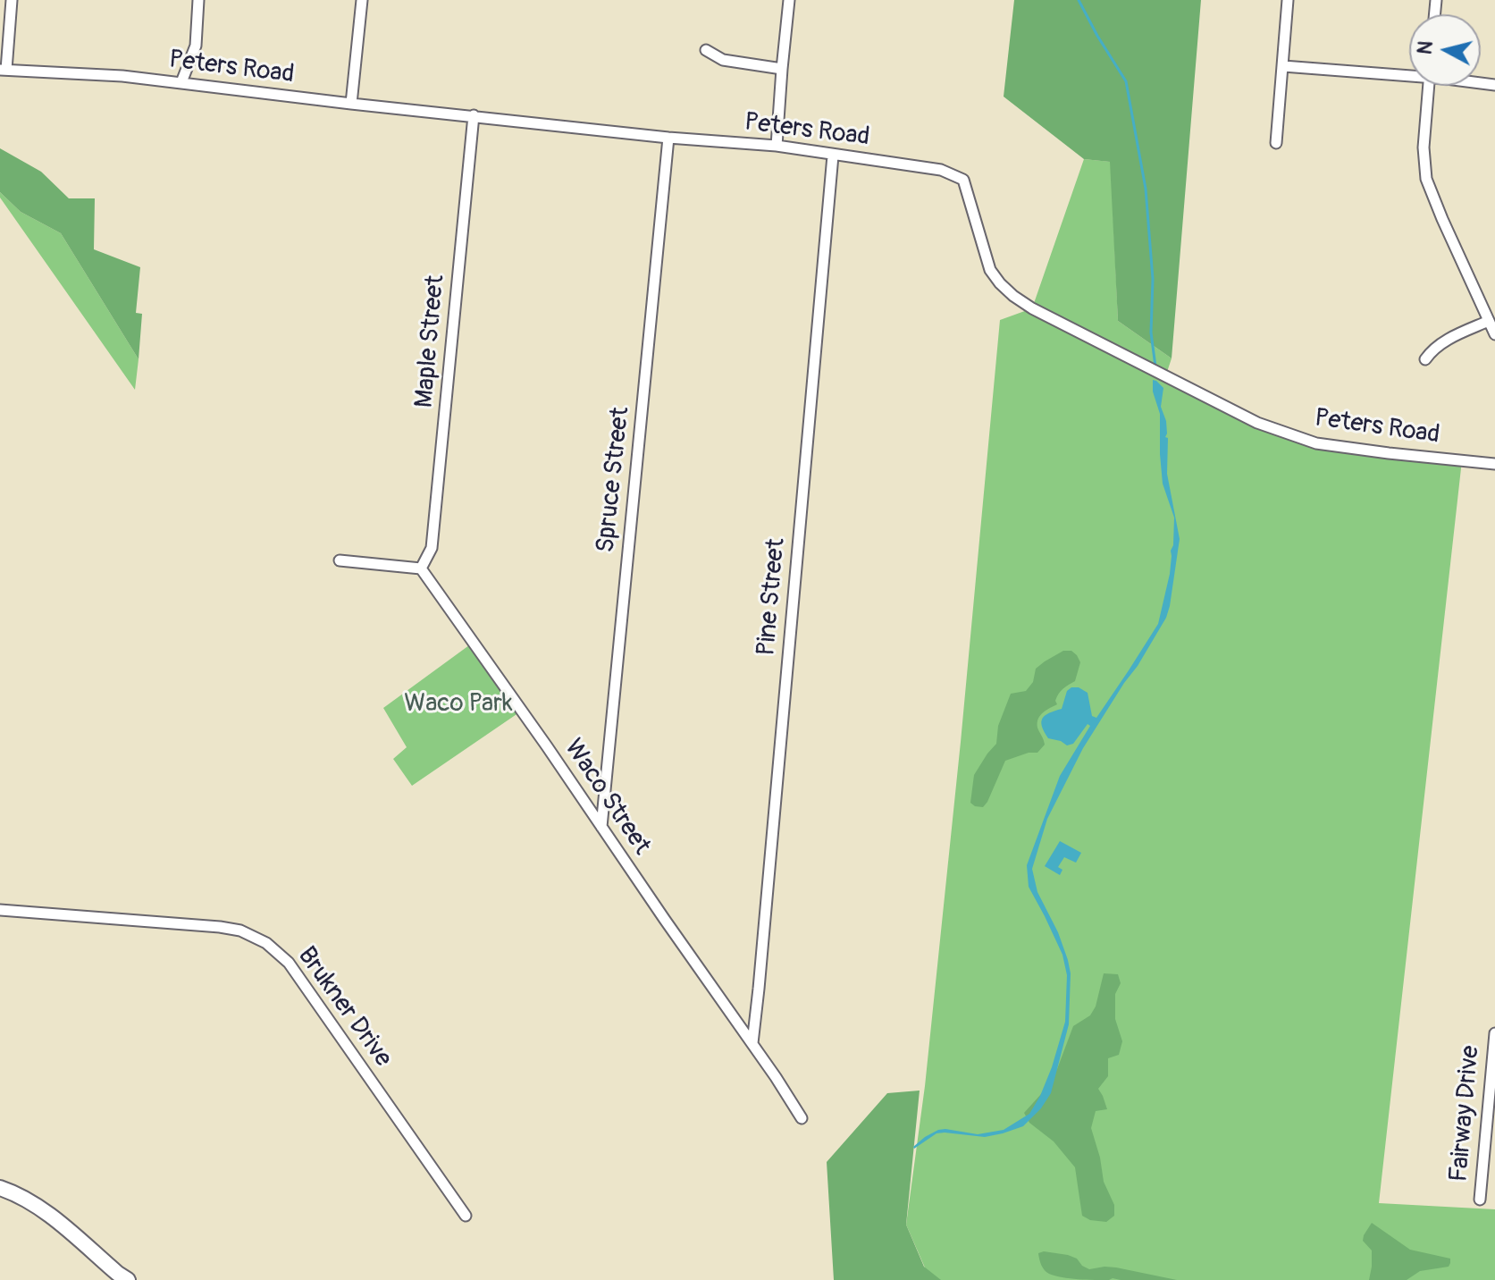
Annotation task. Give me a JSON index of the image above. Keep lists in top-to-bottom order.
{
  "streets": {
    "street": [
      "Peters Road",
      "Maple Street",
      "Spruce Street",
      "Pine Street",
      "Waco Street",
      "Brukner Drive",
      "Fairway Drive"
    ]
  },
  "crossings": [
    ["Peters Road", "Maple Street"],
    ["Peters Road", "Spruce Street"],
    ["Peters Road", "Pine Street"],
    ["Maple Street", "Waco Street"],
    ["Spruce Street", "Waco Street"],
    ["Pine Street", "Waco Street"]
  ],
  "parks": ["Waco Park"],
  "north": "left"
}
